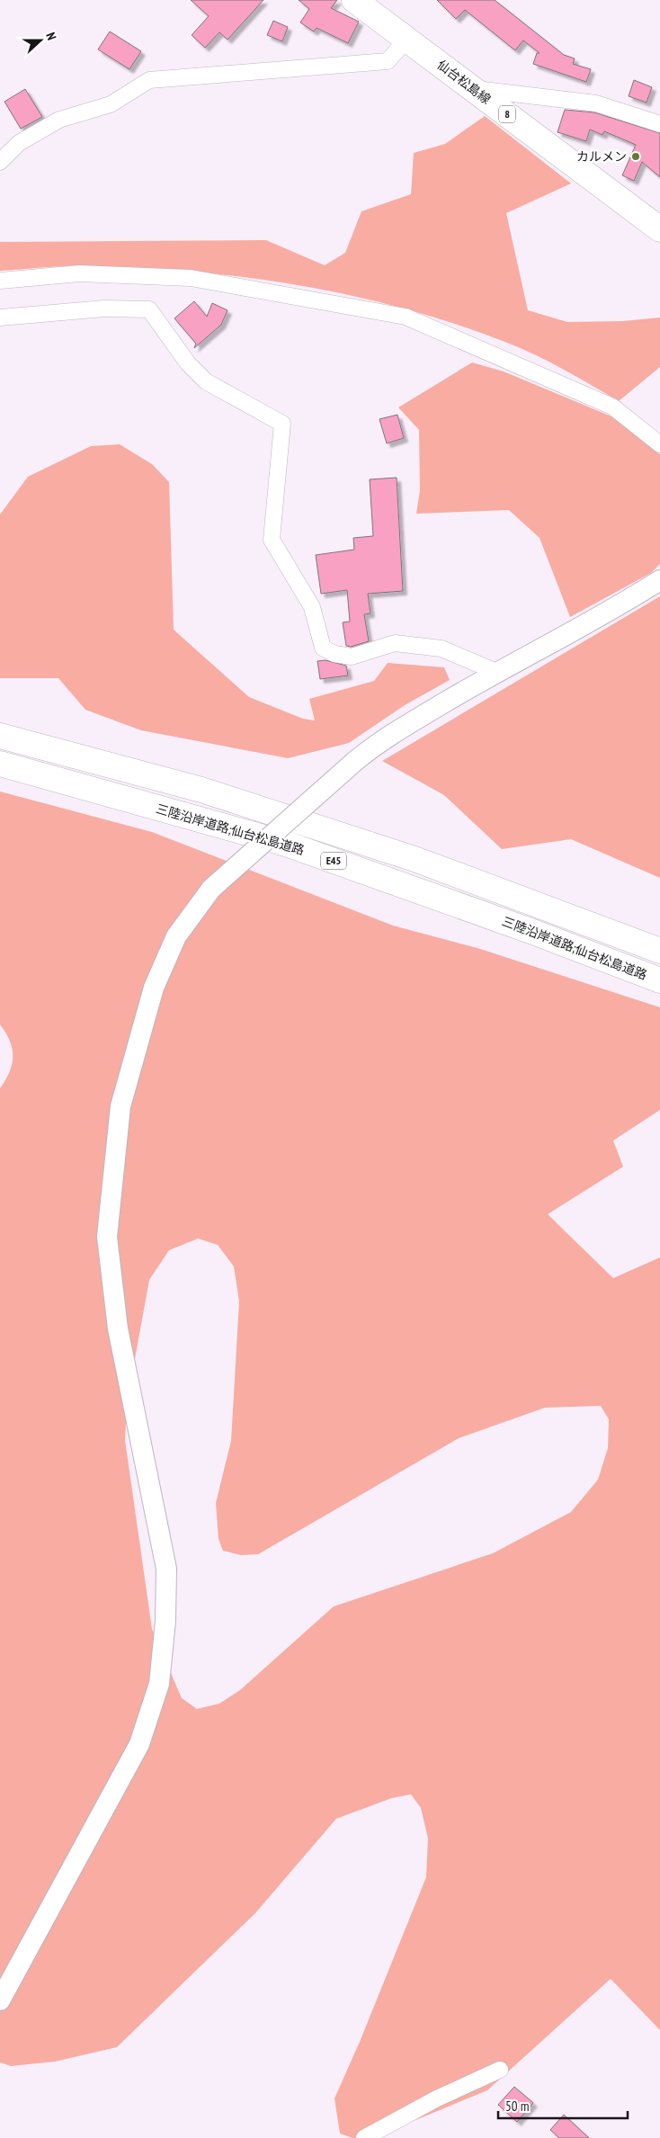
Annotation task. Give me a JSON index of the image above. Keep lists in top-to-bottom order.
{
  "streets": {
    "main road": [
      "仙台松島線",
      "8",
      "三陸沿岸道路;仙台松島道路",
      "E45"
    ]
  },
  "places": ["カルメン"],
  "scale_bar": "50 m",
  "north": "right"
}
